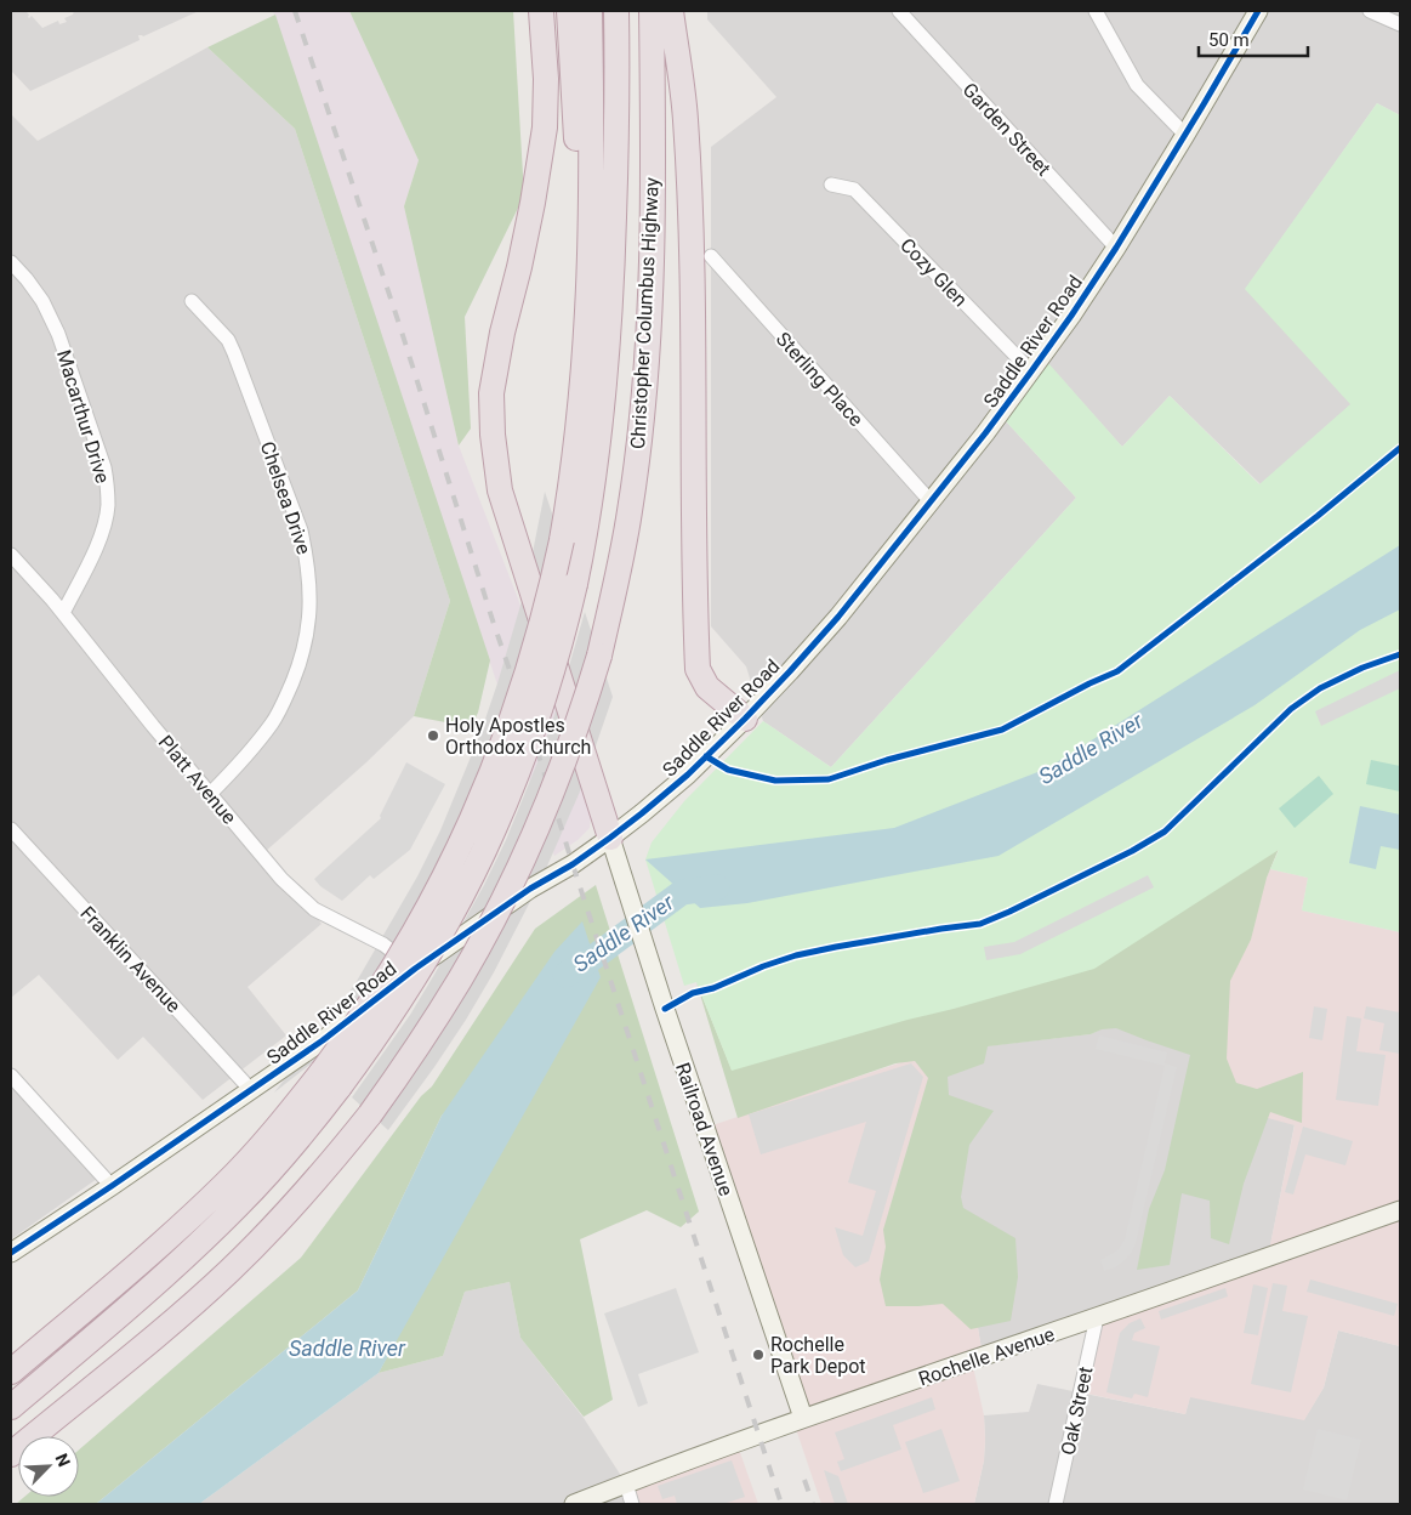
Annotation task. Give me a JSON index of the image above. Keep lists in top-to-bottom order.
{
  "streets": {
    "highway": ["Christopher Columbus Highway"],
    "street": [
      "Garden Street",
      "Cozy Glen",
      "Saddle River Road",
      "Sterling Place",
      "Macarthur Drive",
      "Chelsea Drive",
      "Platt Avenue",
      "Franklin Avenue",
      "Railroad Avenue",
      "Rochelle Avenue",
      "Oak Street"
    ]
  },
  "crossings": [
    ["Garden Street", "Saddle River Road"],
    ["Cozy Glen", "Saddle River Road"],
    ["Saddle River Road", "Sterling Place"],
    ["Saddle River Road", "Platt Avenue"],
    ["Saddle River Road", "Franklin Avenue"],
    ["Saddle River Road", "Railroad Avenue"],
    ["Macarthur Drive", "Platt Avenue"],
    ["Chelsea Drive", "Platt Avenue"],
    ["Railroad Avenue", "Rochelle Avenue"],
    ["Rochelle Avenue", "Oak Street"]
  ],
  "water": ["Saddle River"],
  "places": ["Holy Apostles Orthodox Church", "Rochelle Park Depot"],
  "scale_bar": "50 m",
  "north": "top right"
}
